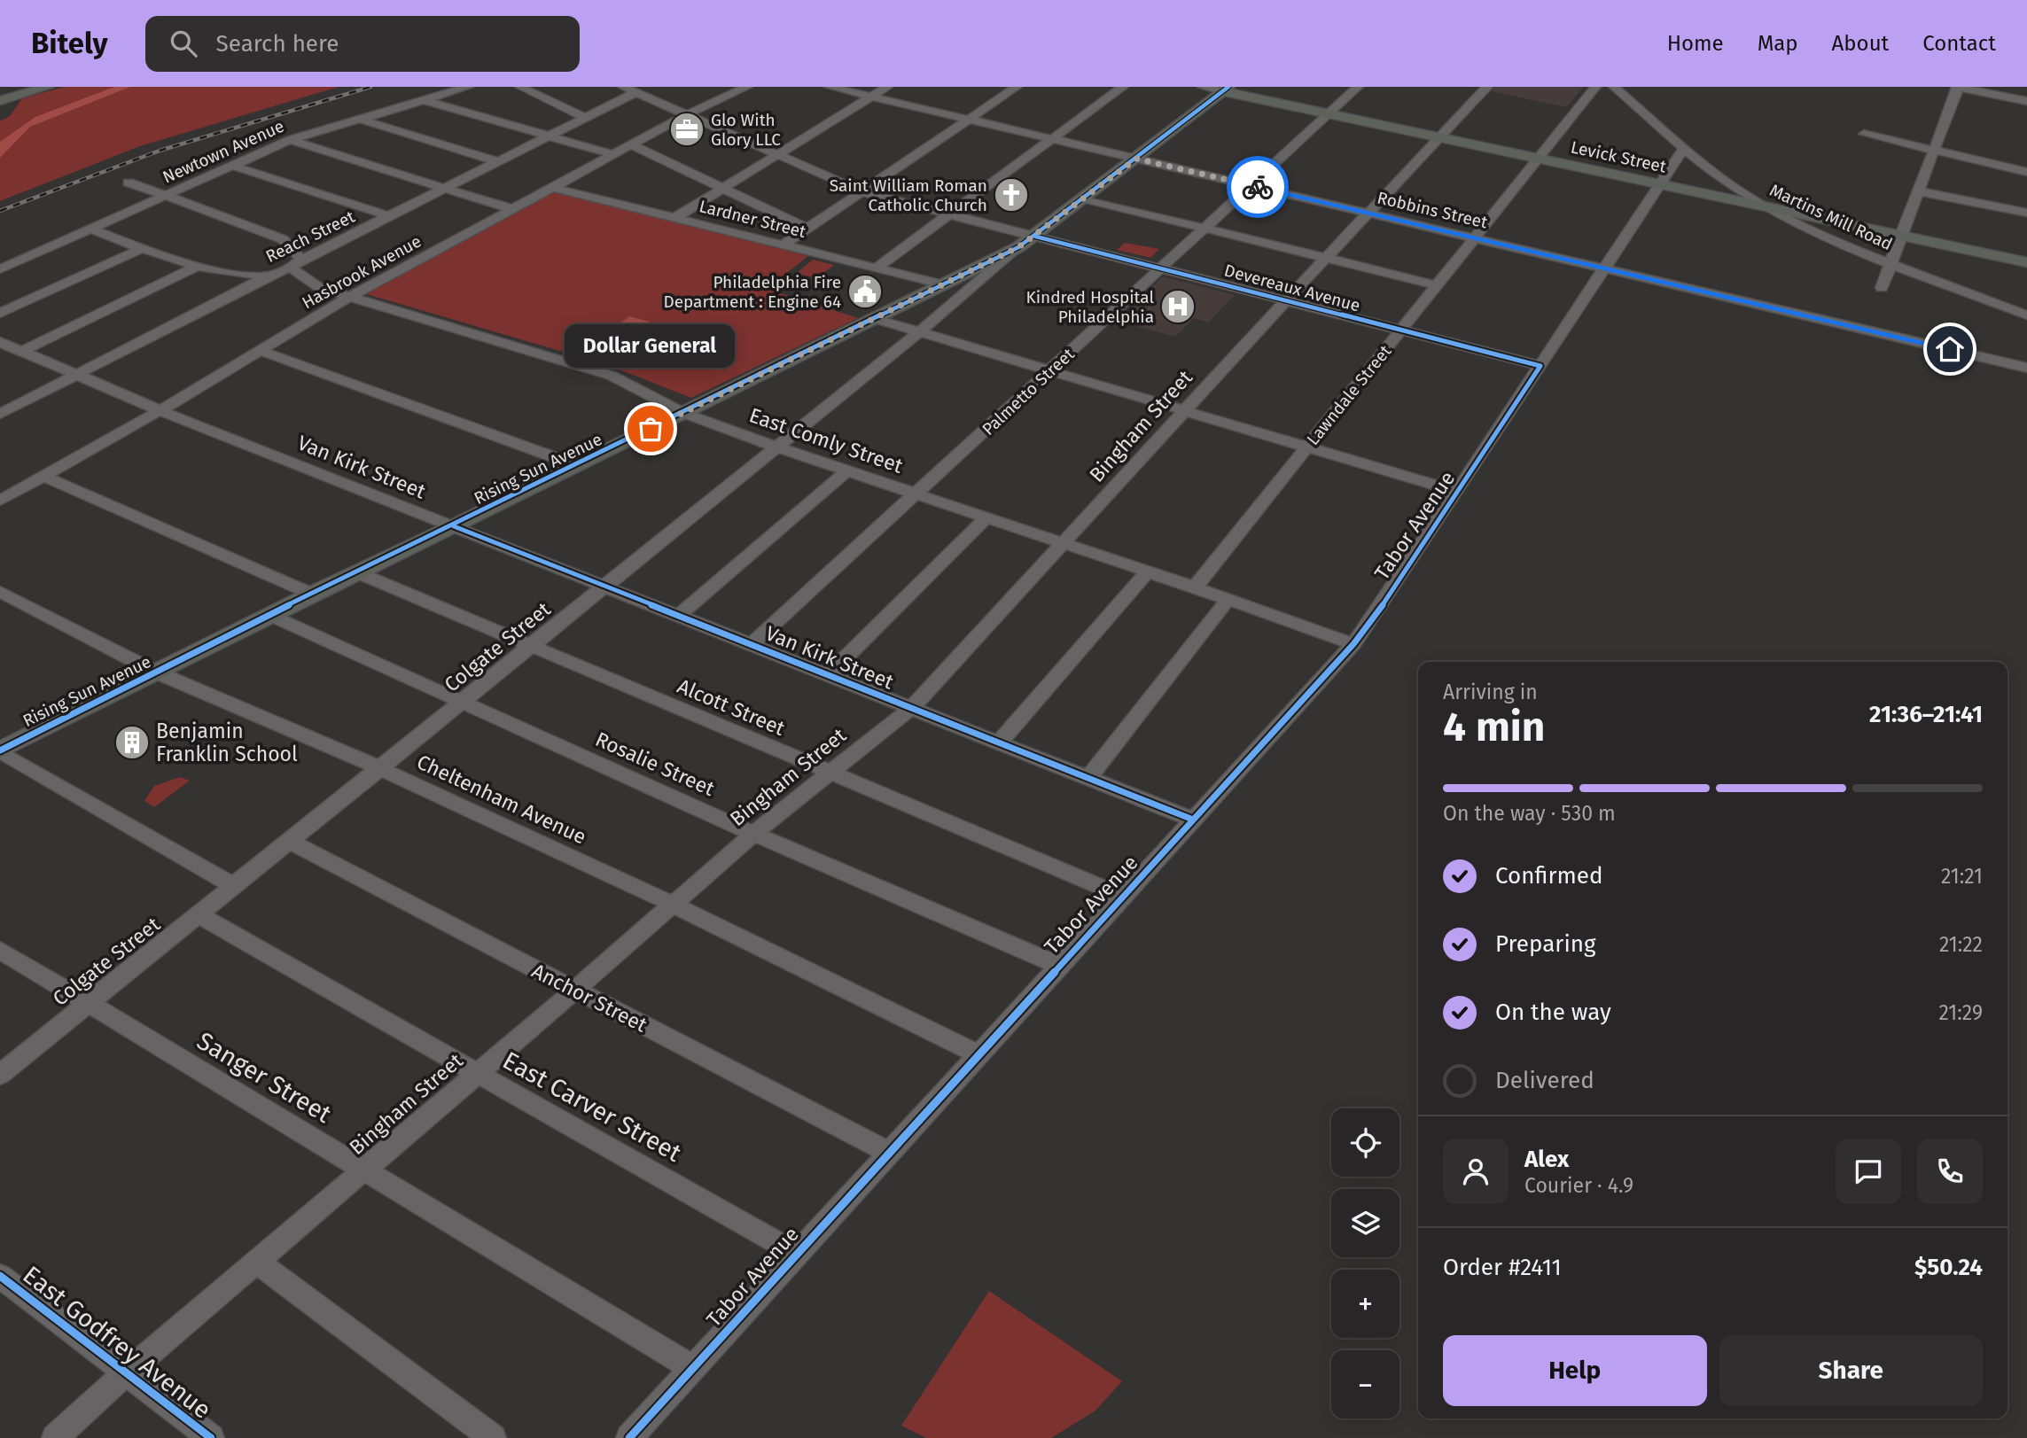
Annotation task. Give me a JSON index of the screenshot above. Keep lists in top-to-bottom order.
{
  "streets": {
    "main road": ["Levick Street", "Rising Sun Avenue"],
    "street": [
      "Newtown Avenue",
      "Robbins Street",
      "Martins Mill Road",
      "Lardner Street",
      "Reach Street",
      "Hasbrook Avenue",
      "Devereaux Avenue",
      "Palmetto Street",
      "Lawndale Street",
      "Bingham Street",
      "East Comly Street",
      "Van Kirk Street",
      "Tabor Avenue",
      "Colgate Street",
      "Alcott Street",
      "Rosalie Street",
      "Cheltenham Avenue",
      "Anchor Street",
      "Sanger Street",
      "East Carver Street",
      "East Godfrey Avenue"
    ]
  },
  "crossings": [
    ["Newtown Avenue", "East Comly Street"],
    ["Levick Street", "Martins Mill Road"],
    ["Levick Street", "Palmetto Street"],
    ["Levick Street", "Lawndale Street"],
    ["Levick Street", "Bingham Street"],
    ["Levick Street", "Rising Sun Avenue"],
    ["Levick Street", "Tabor Avenue"],
    ["Robbins Street", "Palmetto Street"],
    ["Robbins Street", "Lawndale Street"],
    ["Robbins Street", "Bingham Street"],
    ["Robbins Street", "Rising Sun Avenue"],
    ["Robbins Street", "Tabor Avenue"],
    ["Martins Mill Road", "Tabor Avenue"],
    ["Lardner Street", "Hasbrook Avenue"],
    ["Lardner Street", "Rising Sun Avenue"],
    ["Reach Street", "Devereaux Avenue"],
    ["Reach Street", "East Comly Street"],
    ["Reach Street", "Van Kirk Street"],
    ["Hasbrook Avenue", "Devereaux Avenue"],
    ["Hasbrook Avenue", "East Comly Street"],
    ["Hasbrook Avenue", "Van Kirk Street"],
    ["Devereaux Avenue", "Palmetto Street"],
    ["Devereaux Avenue", "Lawndale Street"],
    ["Devereaux Avenue", "Bingham Street"],
    ["Devereaux Avenue", "Rising Sun Avenue"],
    ["Devereaux Avenue", "Tabor Avenue"],
    ["Palmetto Street", "East Comly Street"],
    ["Palmetto Street", "Van Kirk Street"],
    ["Lawndale Street", "East Comly Street"],
    ["Bingham Street", "East Comly Street"],
    ["Bingham Street", "Van Kirk Street"],
    ["Bingham Street", "Alcott Street"],
    ["Bingham Street", "Rosalie Street"],
    ["Bingham Street", "Cheltenham Avenue"],
    ["Bingham Street", "Anchor Street"],
    ["Bingham Street", "Sanger Street"],
    ["Bingham Street", "East Carver Street"],
    ["Bingham Street", "East Godfrey Avenue"],
    ["East Comly Street", "Rising Sun Avenue"],
    ["East Comly Street", "Tabor Avenue"],
    ["East Comly Street", "Colgate Street"],
    ["Van Kirk Street", "Rising Sun Avenue"],
    ["Van Kirk Street", "Tabor Avenue"],
    ["Van Kirk Street", "Colgate Street"],
    ["Rising Sun Avenue", "Colgate Street"],
    ["Rising Sun Avenue", "Alcott Street"],
    ["Rising Sun Avenue", "Rosalie Street"],
    ["Rising Sun Avenue", "Cheltenham Avenue"],
    ["Tabor Avenue", "Alcott Street"],
    ["Tabor Avenue", "Rosalie Street"],
    ["Tabor Avenue", "Cheltenham Avenue"],
    ["Tabor Avenue", "Anchor Street"],
    ["Tabor Avenue", "Sanger Street"],
    ["Tabor Avenue", "East Carver Street"],
    ["Colgate Street", "Alcott Street"],
    ["Colgate Street", "Rosalie Street"],
    ["Colgate Street", "Cheltenham Avenue"],
    ["Colgate Street", "Anchor Street"],
    ["Colgate Street", "Sanger Street"],
    ["Colgate Street", "East Carver Street"]
  ],
  "places": {
    "office": ["Glo With Glory LLC"],
    "church": ["Saint William Roman Catholic Church"],
    "public building": ["Philadelphia Fire Department : Engine 64"],
    "hospital": ["Kindred Hospital Philadelphia"],
    "other": ["Dollar General"],
    "building": ["Benjamin Franklin School"]
  },
  "page": {
    "header": "Bitely",
    "search": "Search here",
    "nav": [
      "Home",
      "Map",
      "About",
      "Contact"
    ],
    "bubble": "Dollar General",
    "heading": ["4 min", "Arriving in", "21:36–21:41"],
    "panel": [
      "Alex",
      "Courier · 4.9",
      "Order #2411",
      "$50.24"
    ],
    "bar": "On the way · 530 m",
    "list": [
      ["Confirmed", "21:21"],
      ["Preparing", "21:22"],
      ["On the way", "21:29"],
      "Delivered"
    ],
    "map_buttons": ["+", "−"],
    "buttons": ["Help", "Share"]
  }
}
